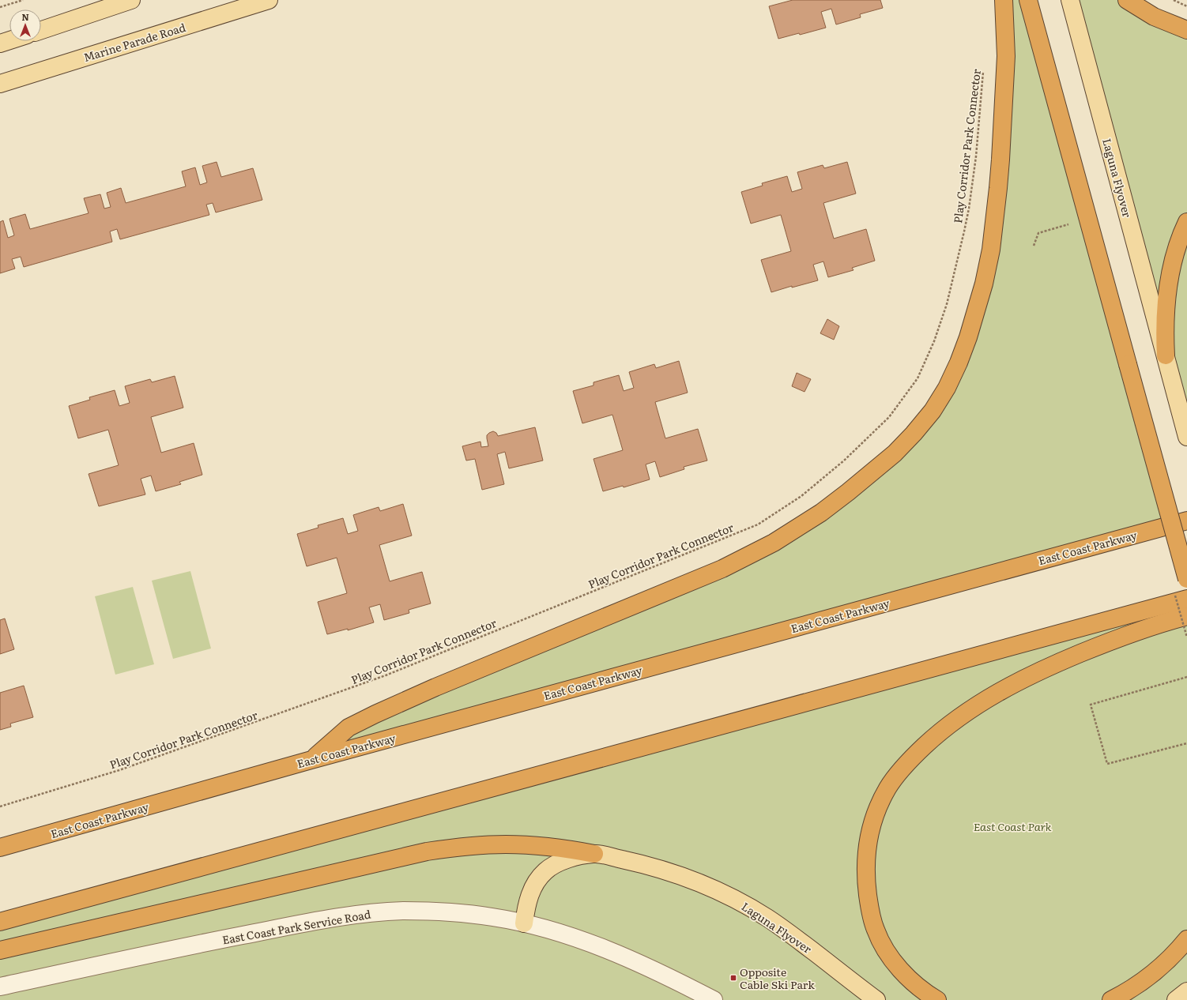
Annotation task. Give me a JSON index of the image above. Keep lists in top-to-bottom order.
{
  "streets": {
    "highway": ["East Coast Parkway"],
    "main road": ["Marine Parade Road", "Laguna Flyover"],
    "street": ["East Coast Park Service Road"],
    "path": ["Play Corridor Park Connector"]
  },
  "parks": ["East Coast Park"],
  "places": {
    "transit": ["Opposite Cable Ski Park"]
  },
  "north": "top"
}
